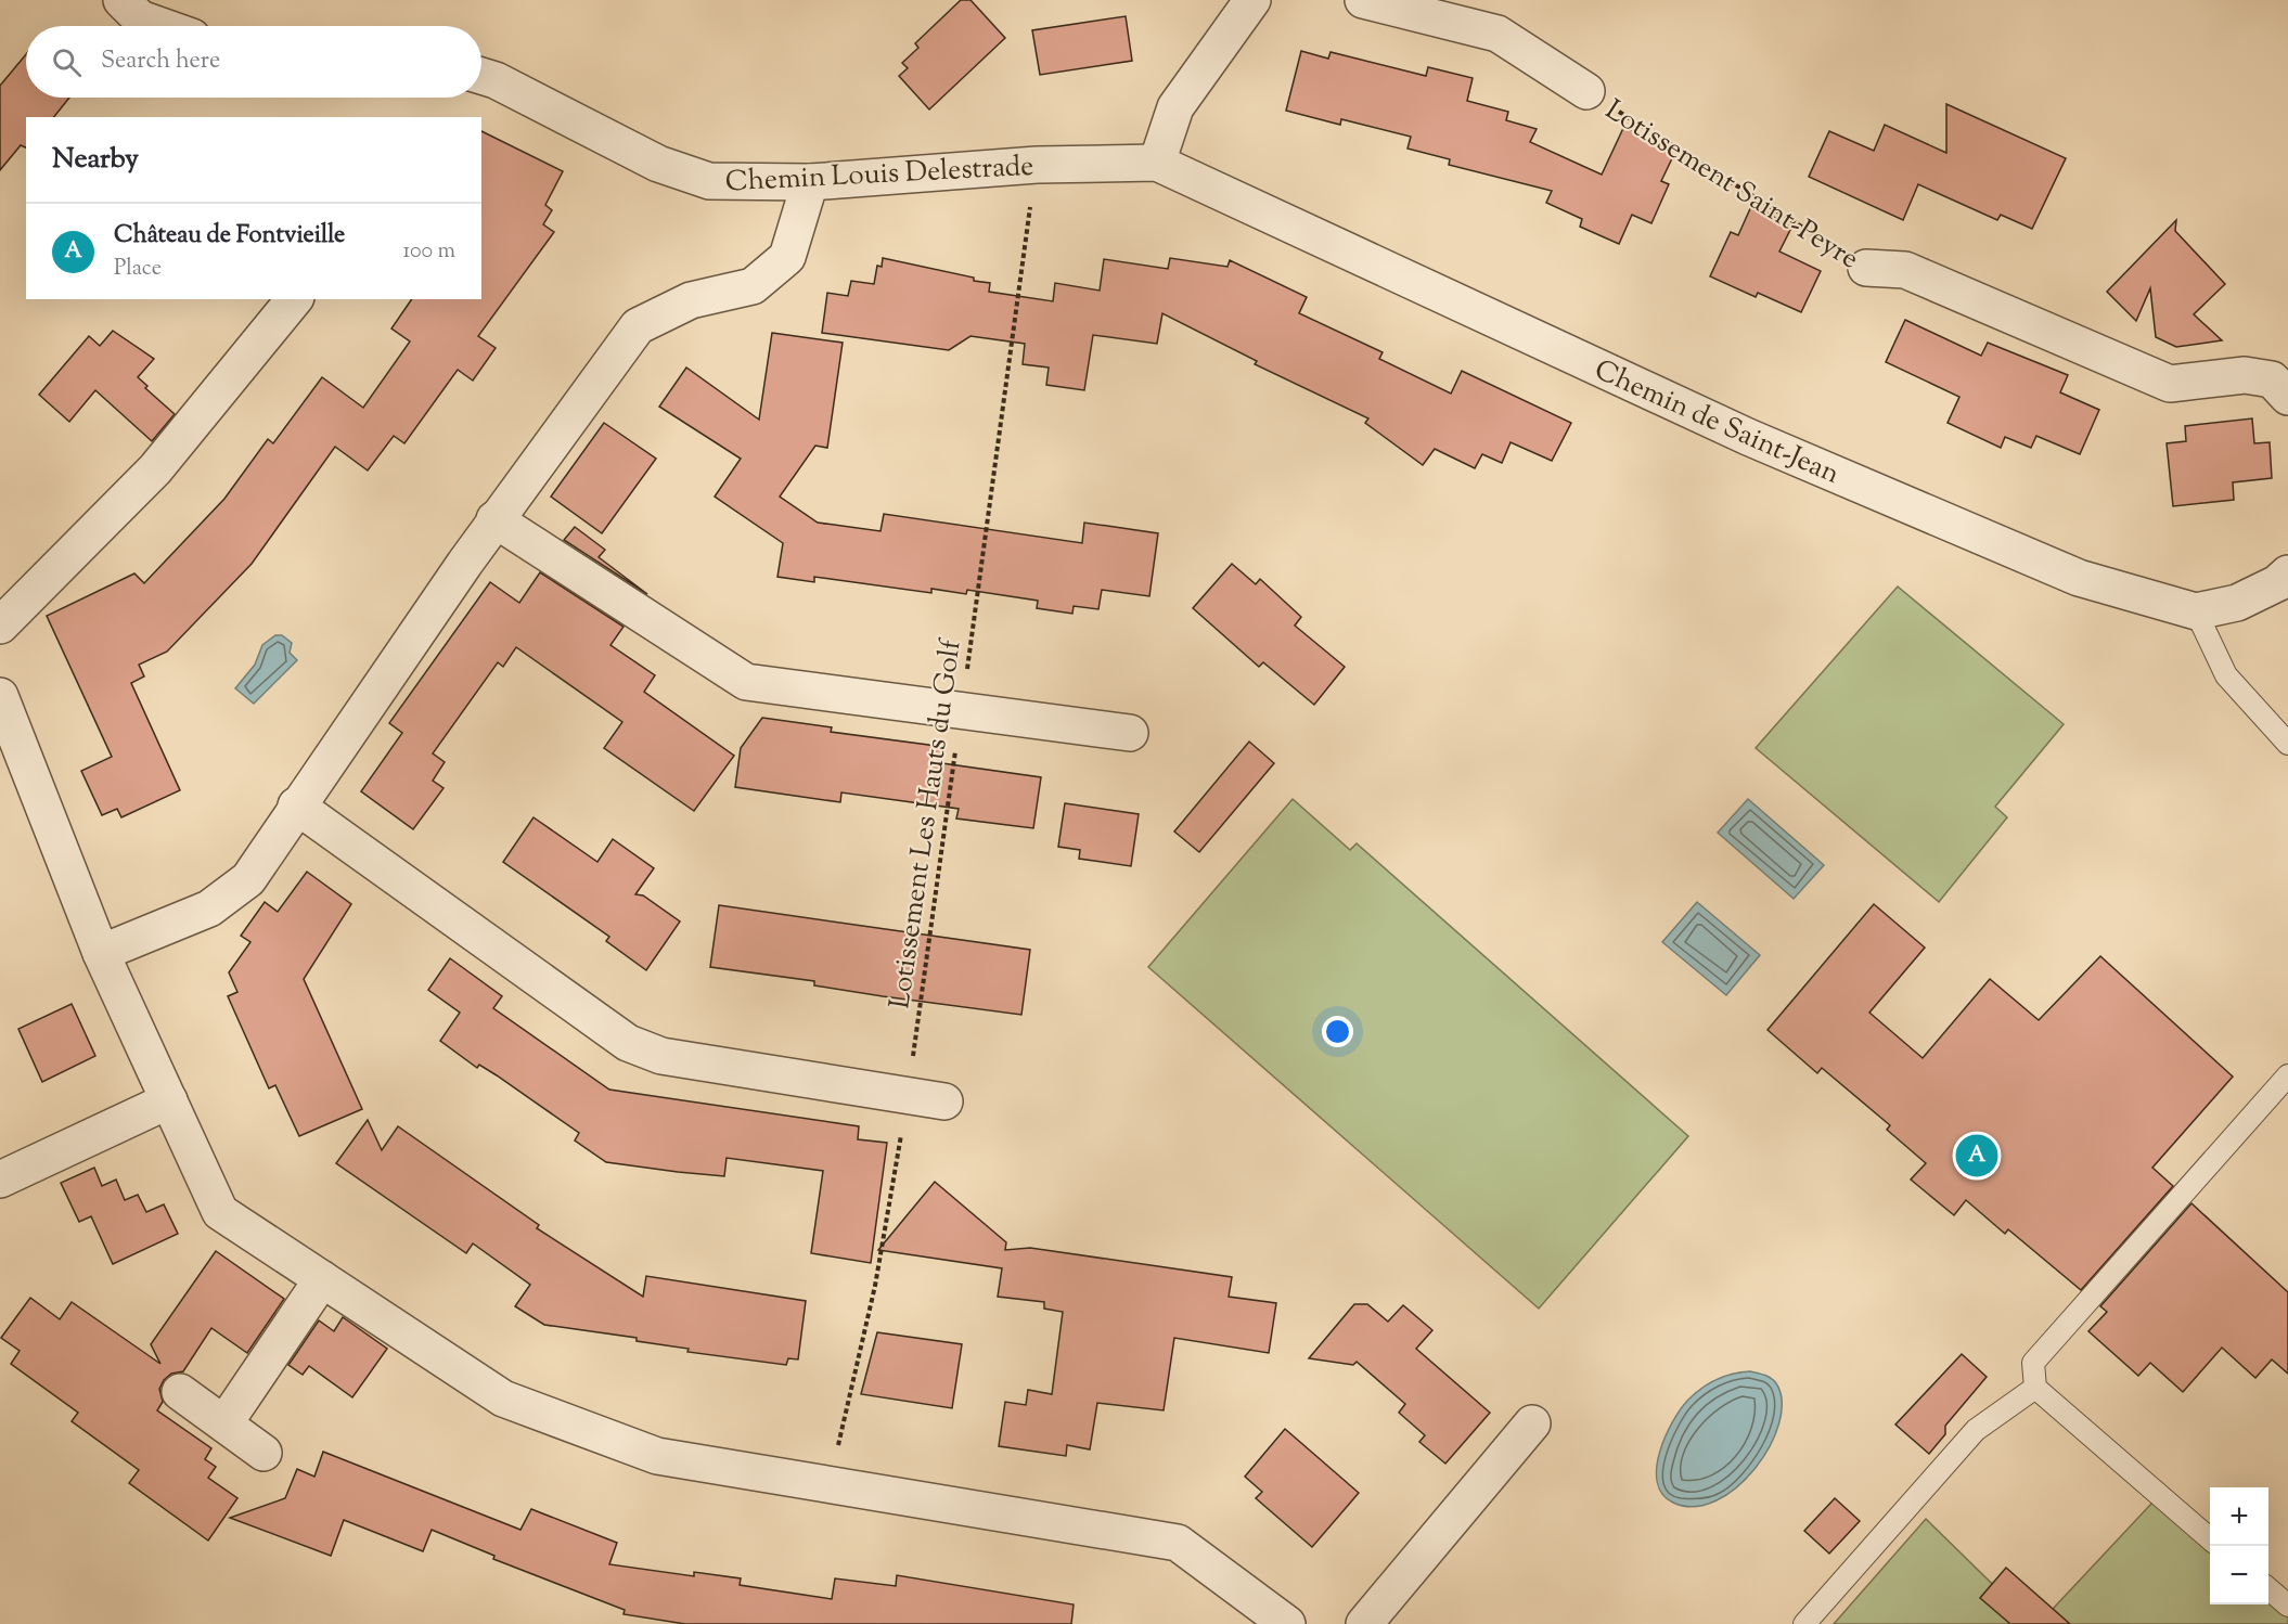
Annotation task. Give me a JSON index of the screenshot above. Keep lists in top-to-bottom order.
{
  "streets": {
    "street": ["Chemin Louis Delestrade", "Lotissement Saint-Peyre", "Chemin de Saint-Jean"],
    "path": ["Lotissement Les Hauts du Golf"]
  },
  "crossings": [
    ["Chemin Louis Delestrade", "Chemin de Saint-Jean"],
    ["Chemin Louis Delestrade", "Lotissement Les Hauts du Golf"]
  ],
  "page": {
    "search": "Search here",
    "heading": "Nearby",
    "list": [
      {
        "mark": "A",
        "name": "Château de Fontvieille",
        "note": "Place",
        "value": "100 m"
      }
    ],
    "pins": "A",
    "map_buttons": ["+", "−"]
  }
}
